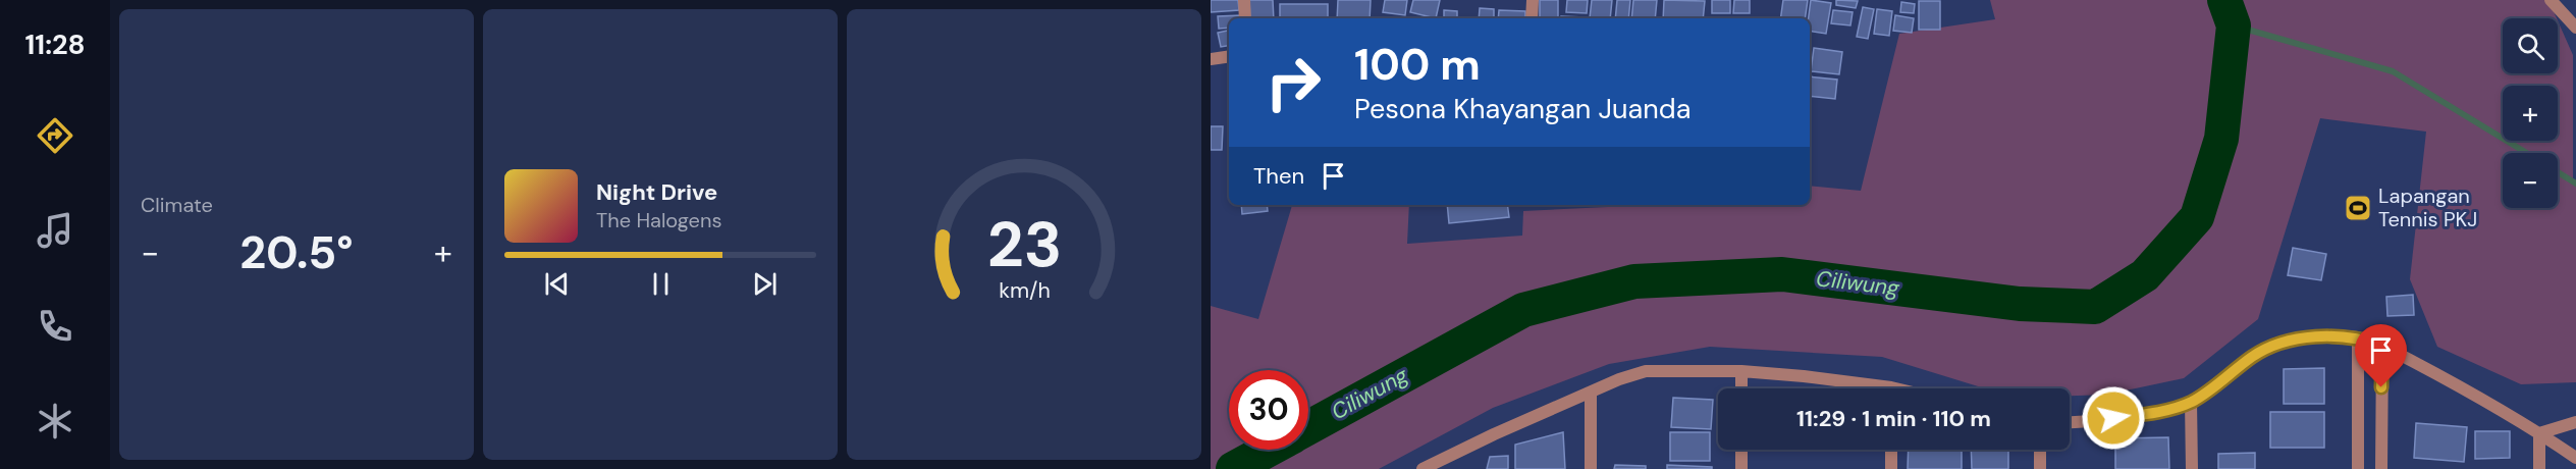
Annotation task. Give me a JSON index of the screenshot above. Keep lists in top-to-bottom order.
{
  "water": ["Ciliwung"],
  "places": {
    "sports": ["Lapangan Tennis PKJ"]
  },
  "page": {
    "tabs": "11:28",
    "tile": "Climate",
    "map_buttons": ["+", "−"],
    "turn": ["100 m", "Pesona Khayangan Juanda"],
    "then": "Then",
    "song": ["Night Drive", "The Halogens"],
    "heat": ["−", "20.5°", "+"],
    "limit": "30",
    "trip": "11:29 · 1 min · 110 m",
    "gauge": ["23", "km/h"]
  }
}
